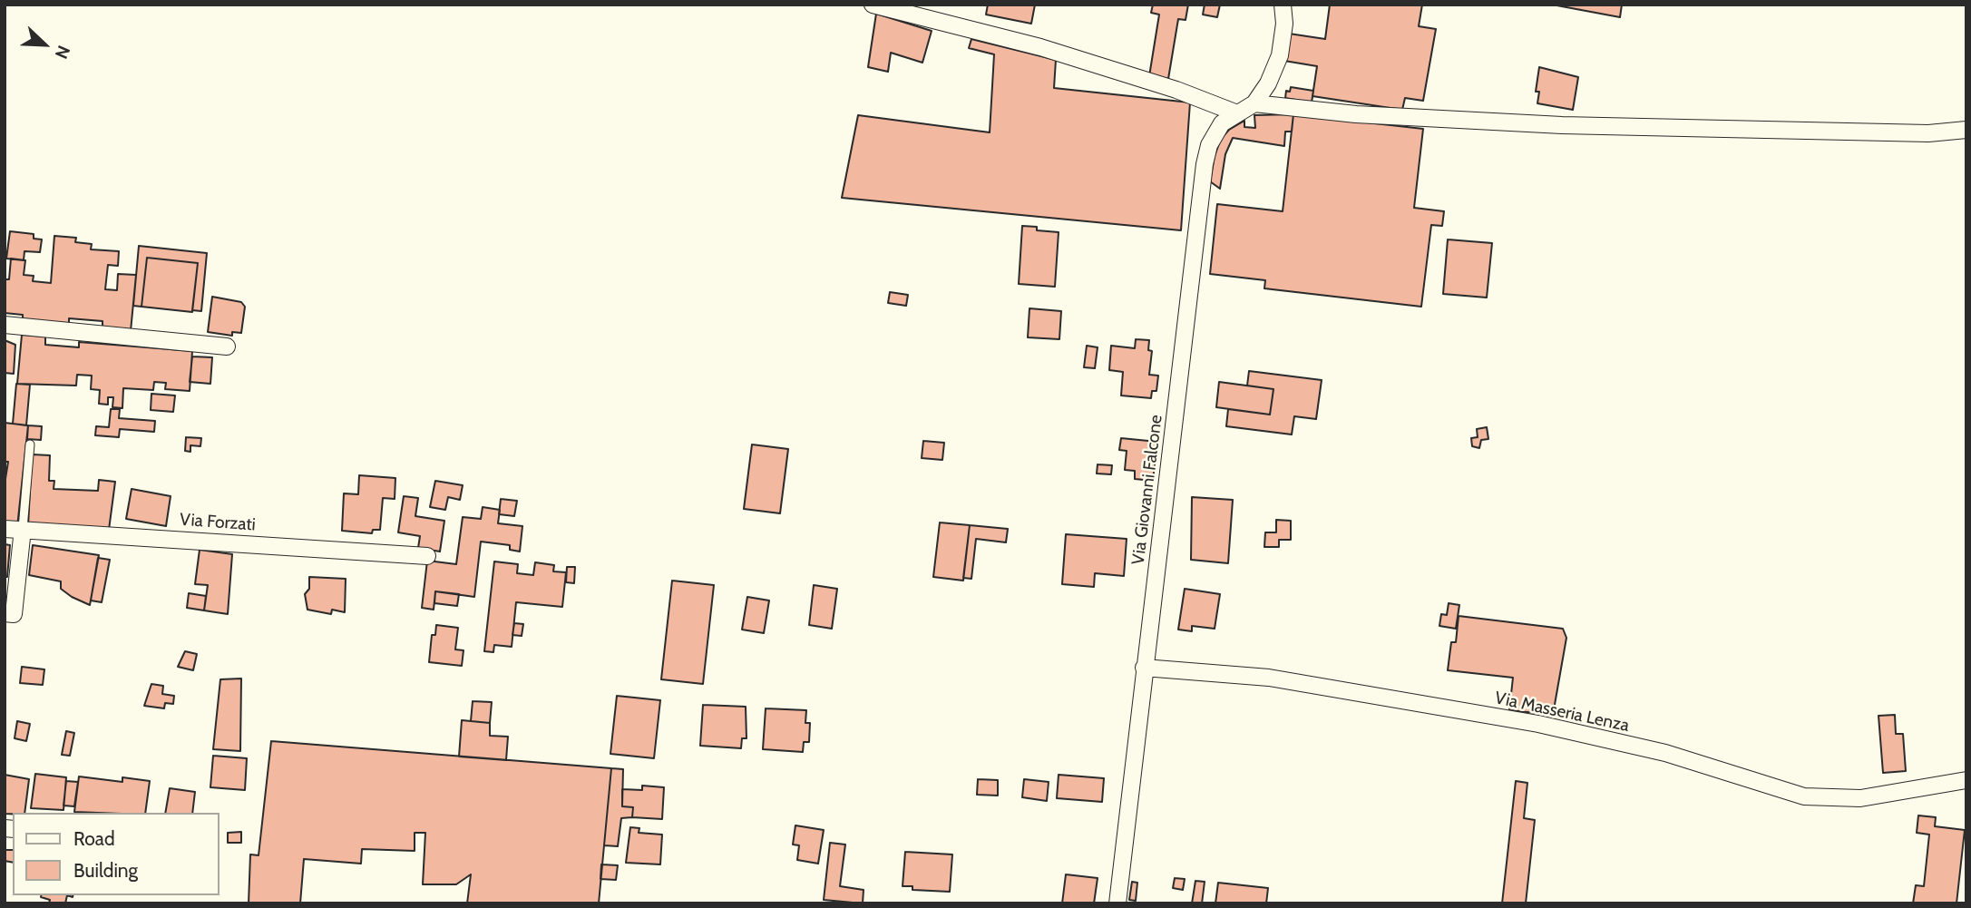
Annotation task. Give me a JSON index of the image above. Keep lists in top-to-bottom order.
{
  "streets": {
    "street": ["Via Giovanni Falcone", "Via Forzati", "Via Masseria Lenza"]
  },
  "crossings": [
    ["Via Giovanni Falcone", "Via Masseria Lenza"]
  ],
  "legend": ["Road", "Building"],
  "north": "bottom right"
}
